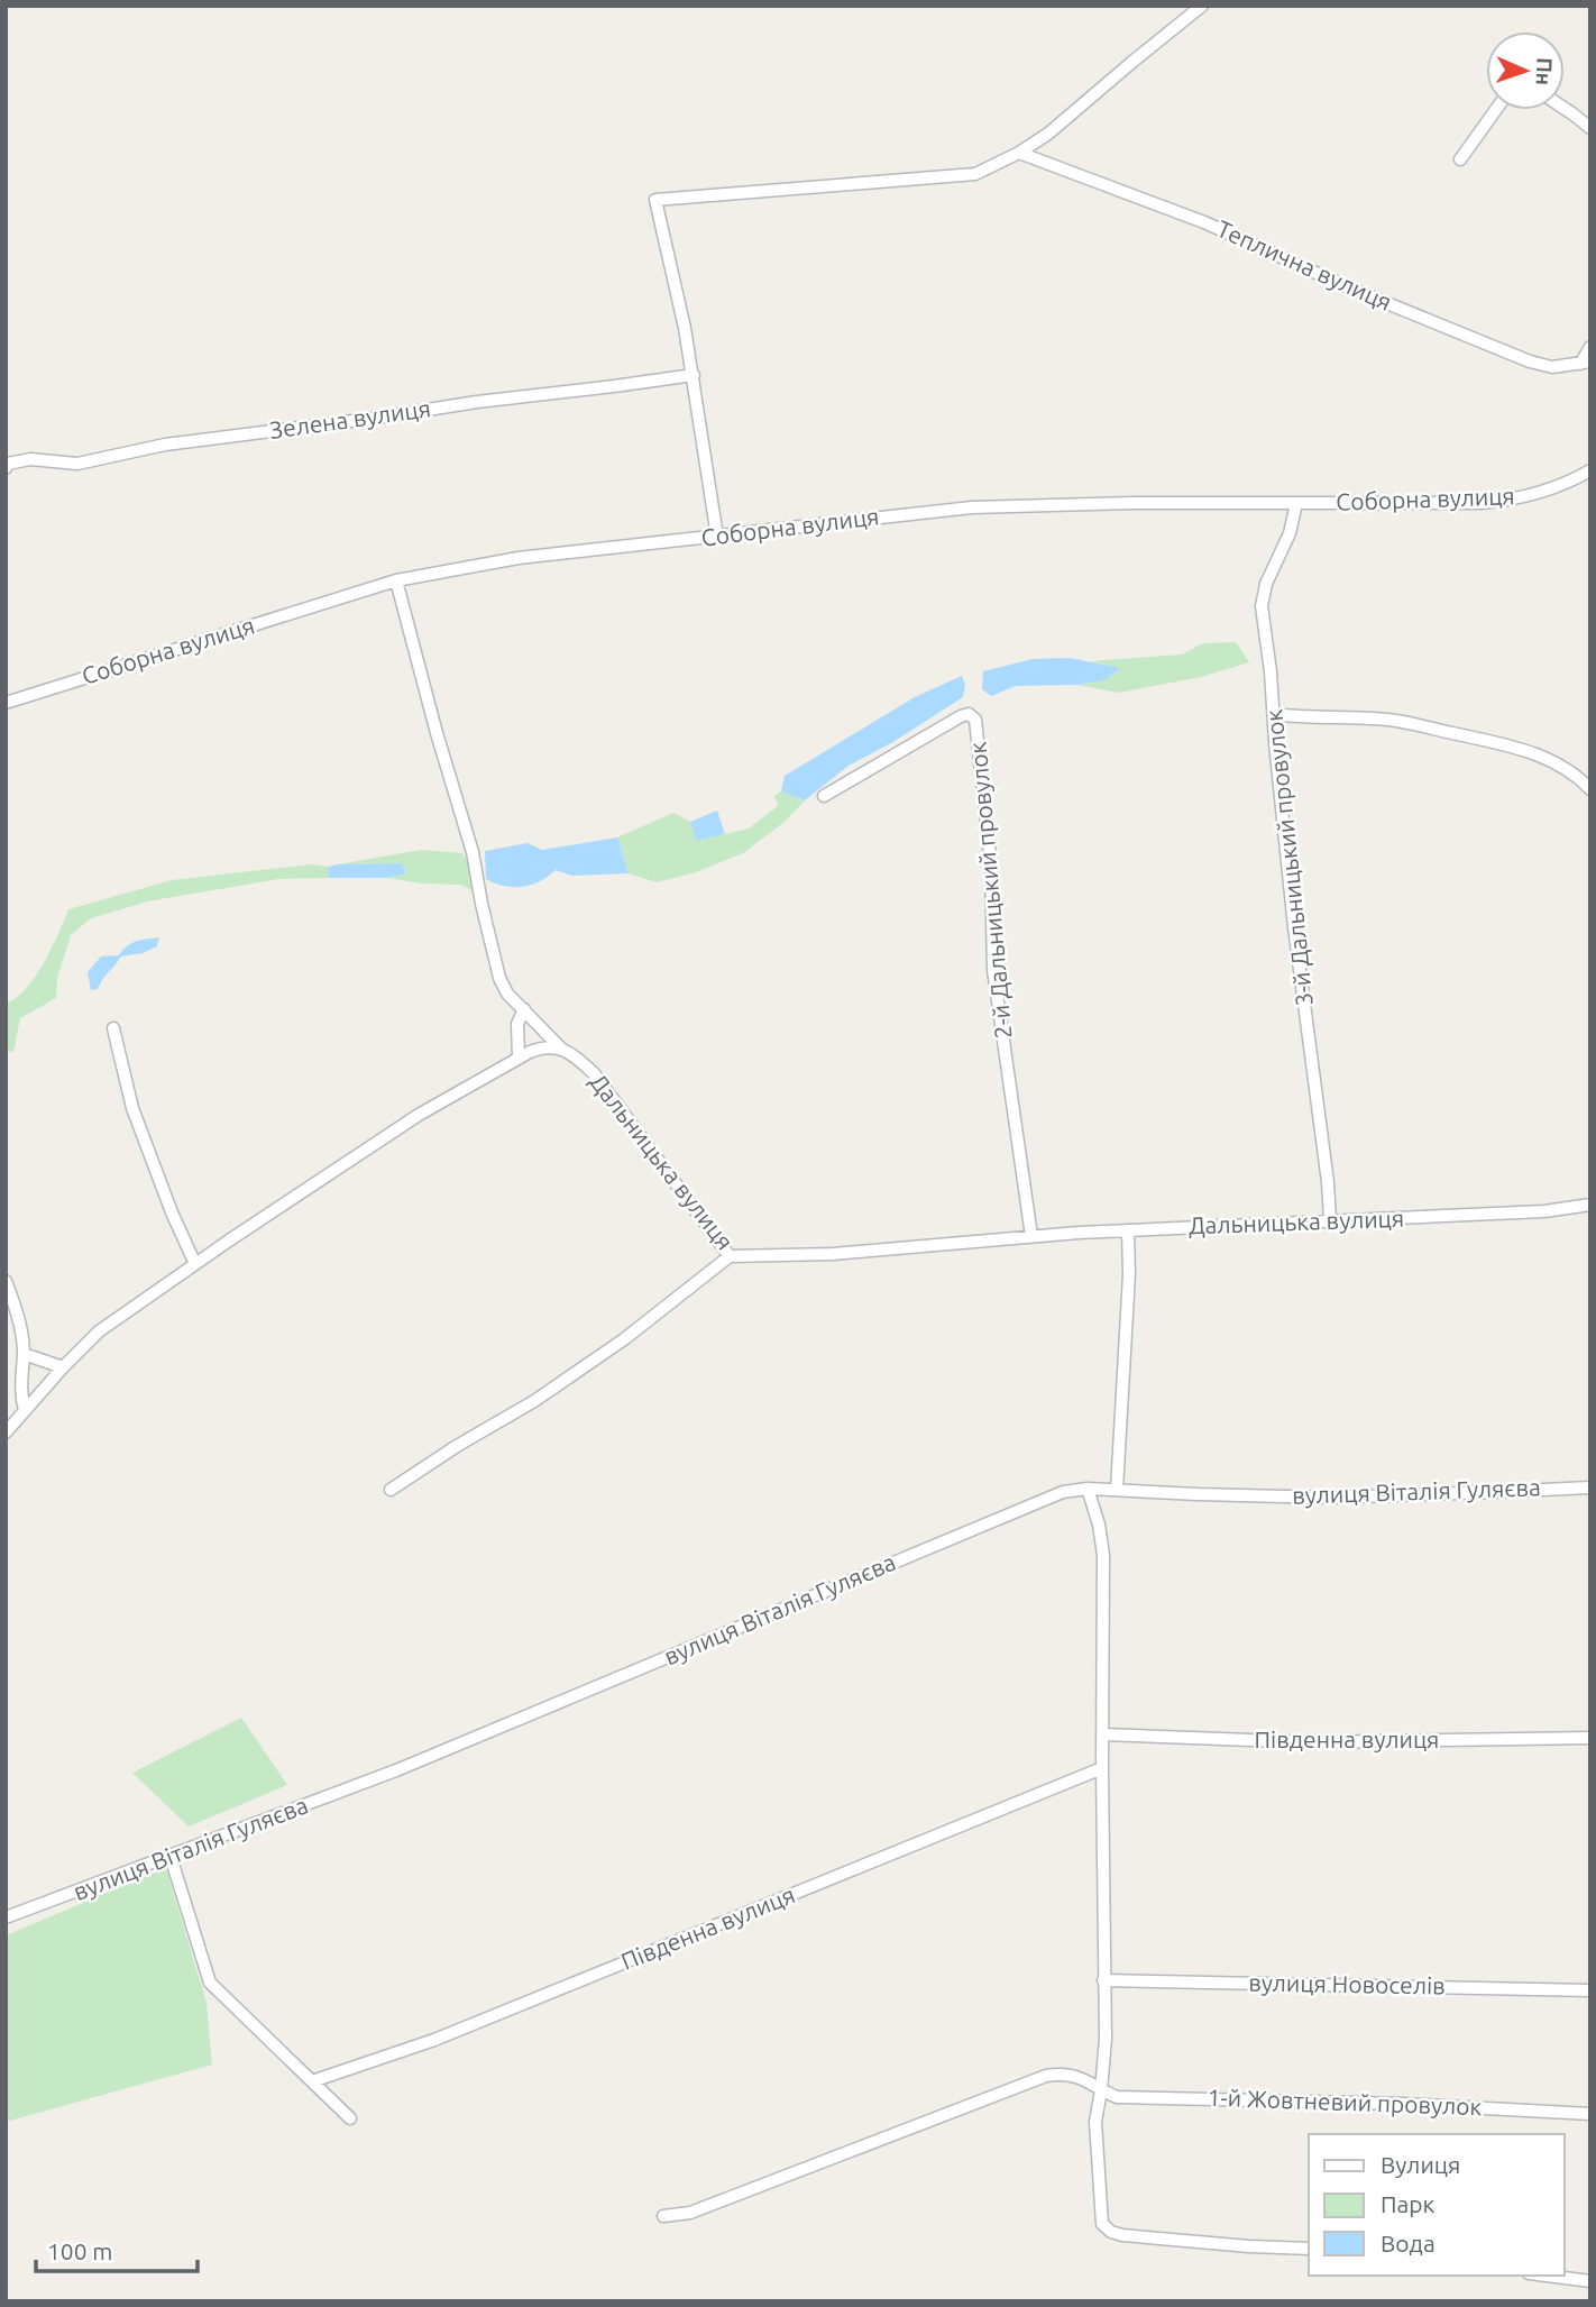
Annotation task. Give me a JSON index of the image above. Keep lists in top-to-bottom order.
{
  "streets": {
    "street": [
      "Теплична вулиця",
      "Зелена вулиця",
      "Соборна вулиця",
      "3-й Дальницький провулок",
      "2-й Дальницький провулок",
      "Дальницька вулиця",
      "вулиця Віталія Гуляєва",
      "Південна вулиця",
      "вулиця Новоселів",
      "1-й Жовтневий провулок"
    ]
  },
  "crossings": [
    ["Соборна вулиця", "3-й Дальницький провулок"],
    ["Соборна вулиця", "Дальницька вулиця"],
    ["3-й Дальницький провулок", "Дальницька вулиця"],
    ["2-й Дальницький провулок", "Дальницька вулиця"]
  ],
  "legend": ["Вулиця", "Парк", "Вода"],
  "scale_bar": "100 m",
  "north": "right"
}
